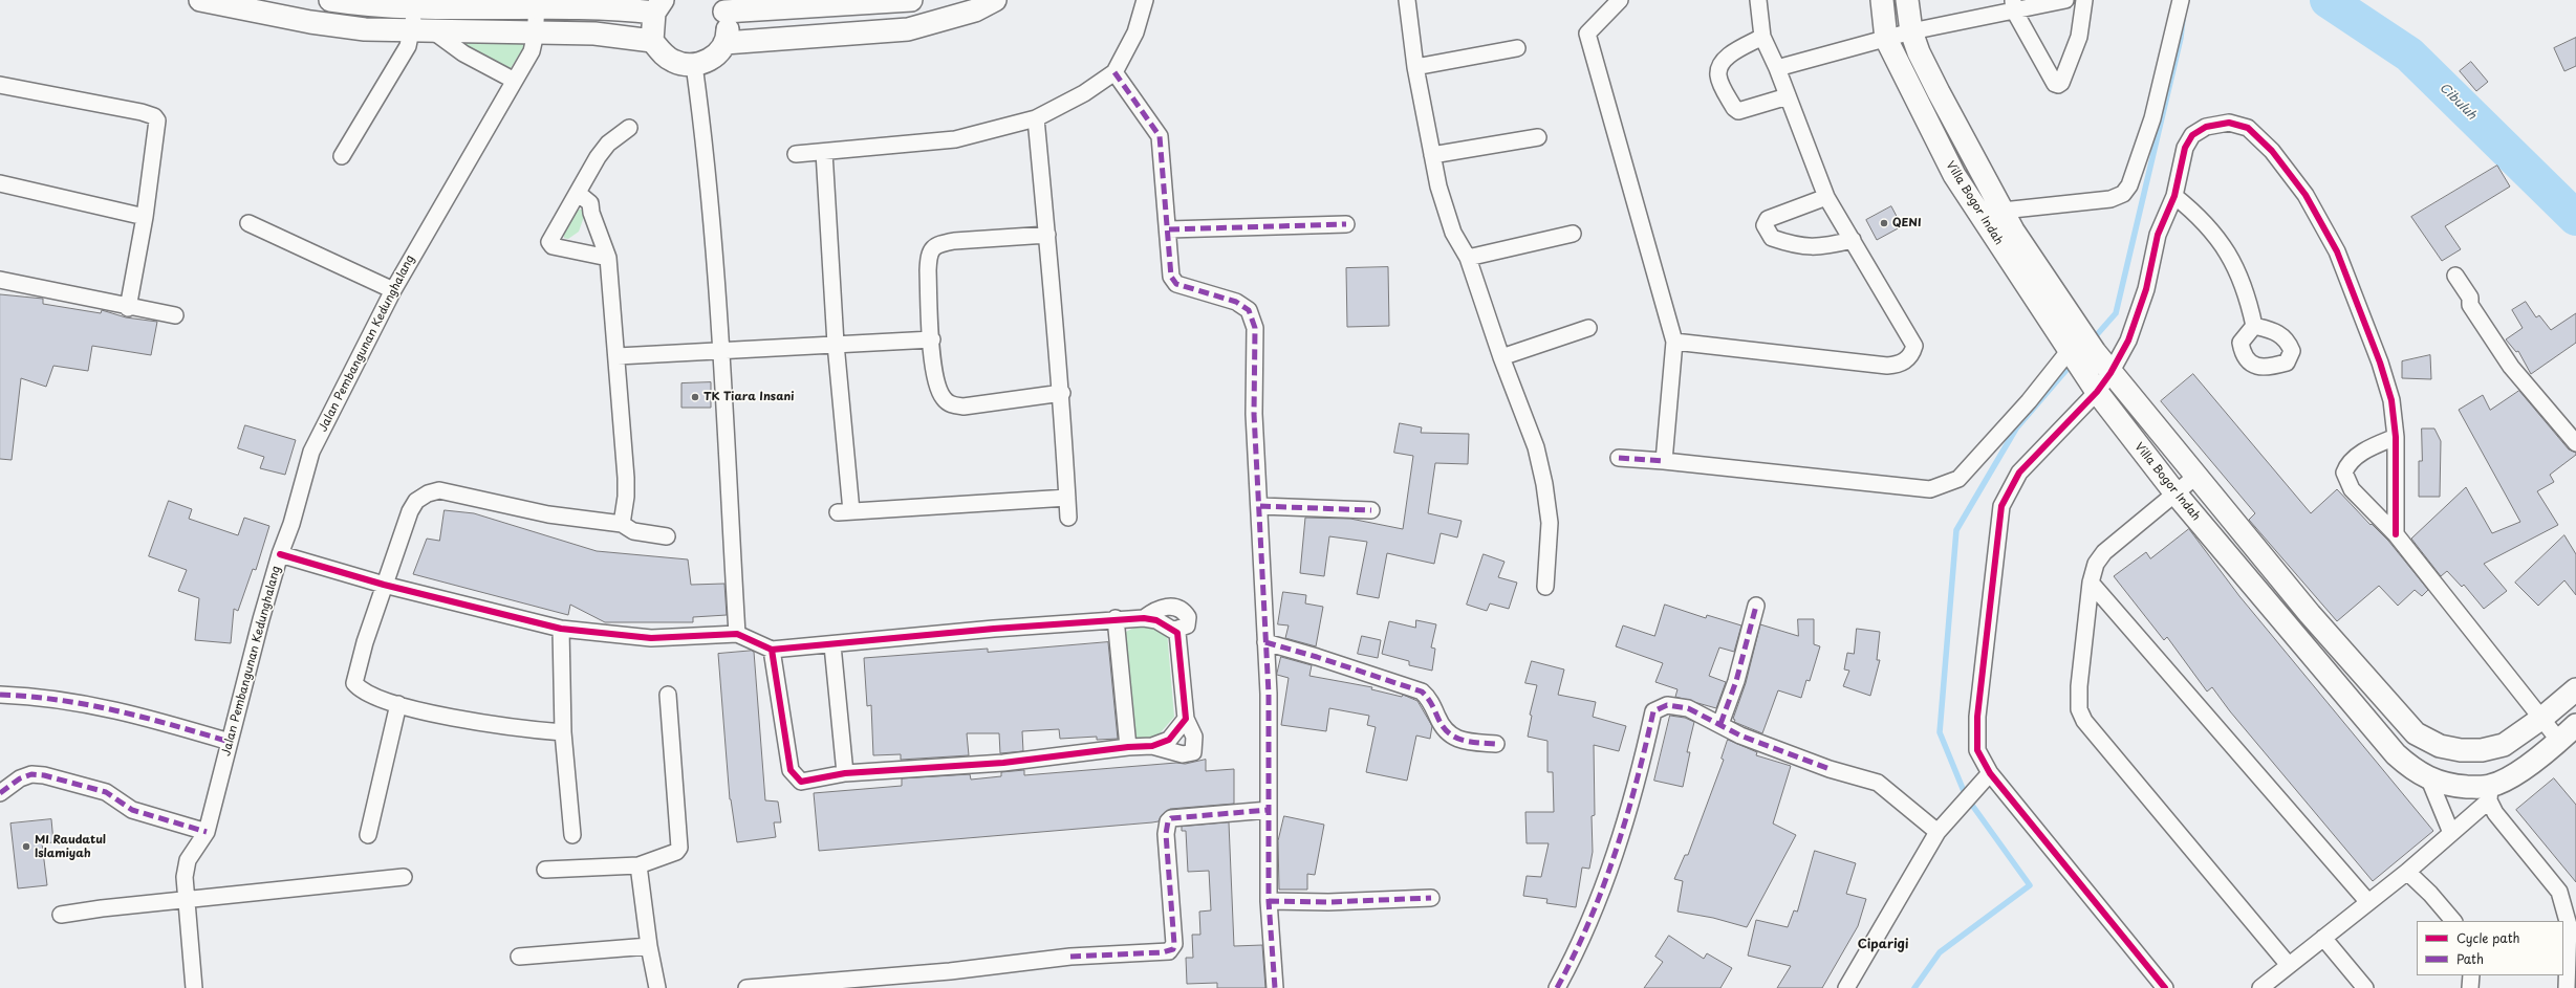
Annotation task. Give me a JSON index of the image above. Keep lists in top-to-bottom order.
{
  "streets": {
    "street": ["Villa Bogor Indah", "Jalan Pembangunan Kedunghalang"]
  },
  "districts": ["Ciparigi"],
  "water": ["Cibuluh"],
  "places": ["QENI", "TK Tiara Insani", "MI Raudatul Islamiyah"],
  "legend": ["Cycle path", "Path"]
}
